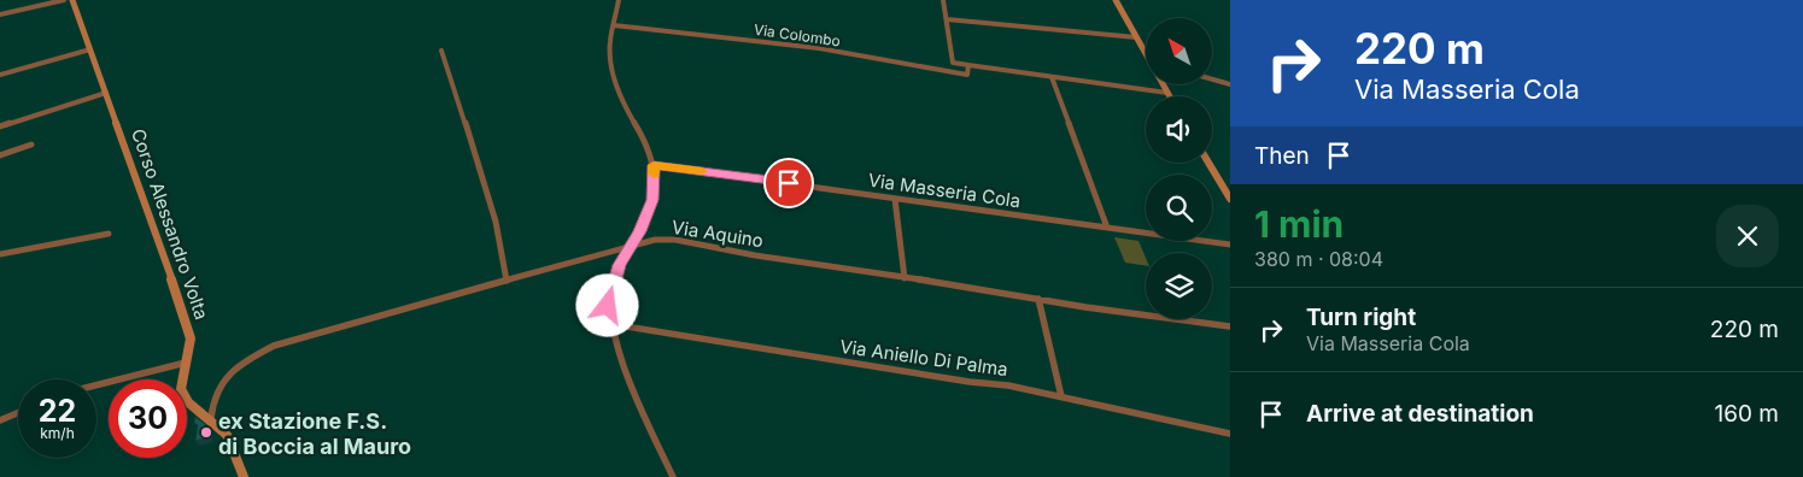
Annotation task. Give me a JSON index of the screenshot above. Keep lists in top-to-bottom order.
{
  "streets": {
    "main road": ["Corso Alessandro Volta"],
    "street": [
      "Via Colombo",
      "Via Masseria Cola",
      "Via Aquino",
      "Via Aniello Di Palma"
    ]
  },
  "crossings": [
    ["Corso Alessandro Volta", "Via Aquino"]
  ],
  "places": ["ex Stazione F.S. di Boccia al Mauro"],
  "north": "top left",
  "page": {
    "turn": ["220 m", "Via Masseria Cola"],
    "then": "Then",
    "heading": ["1 min", "380 m · 08:04"],
    "list": [
      {
        "name": "Turn right",
        "note": "Via Masseria Cola",
        "value": "220 m"
      },
      {
        "name": "Arrive at destination",
        "value": "160 m"
      }
    ],
    "speed": "22 km/h",
    "limit": "30"
  }
}
